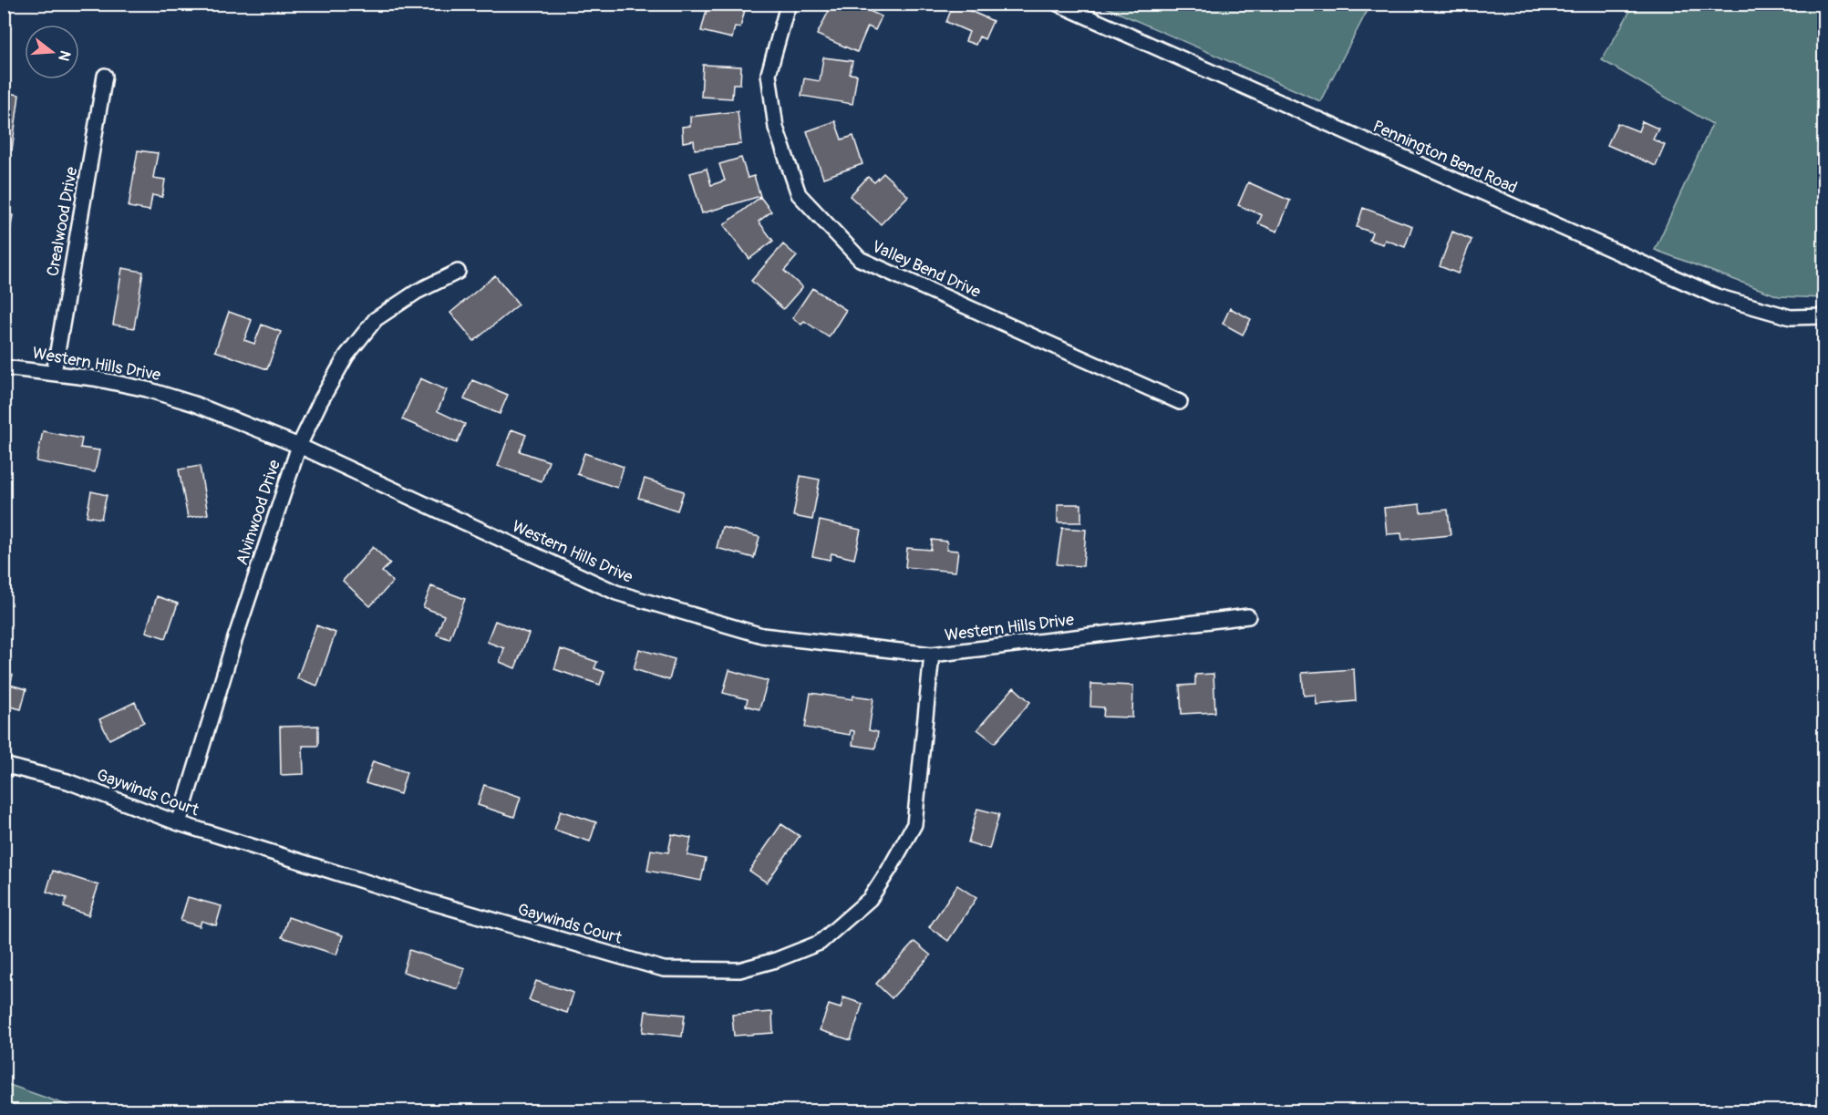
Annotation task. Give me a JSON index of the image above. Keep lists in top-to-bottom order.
{
  "streets": {
    "street": [
      "Pennington Bend Road",
      "Crealwood Drive",
      "Valley Bend Drive",
      "Western Hills Drive",
      "Alvinwood Drive",
      "Gaywinds Court"
    ]
  },
  "crossings": [
    ["Crealwood Drive", "Western Hills Drive"],
    ["Western Hills Drive", "Alvinwood Drive"],
    ["Western Hills Drive", "Gaywinds Court"],
    ["Alvinwood Drive", "Gaywinds Court"]
  ],
  "north": "right"
}
